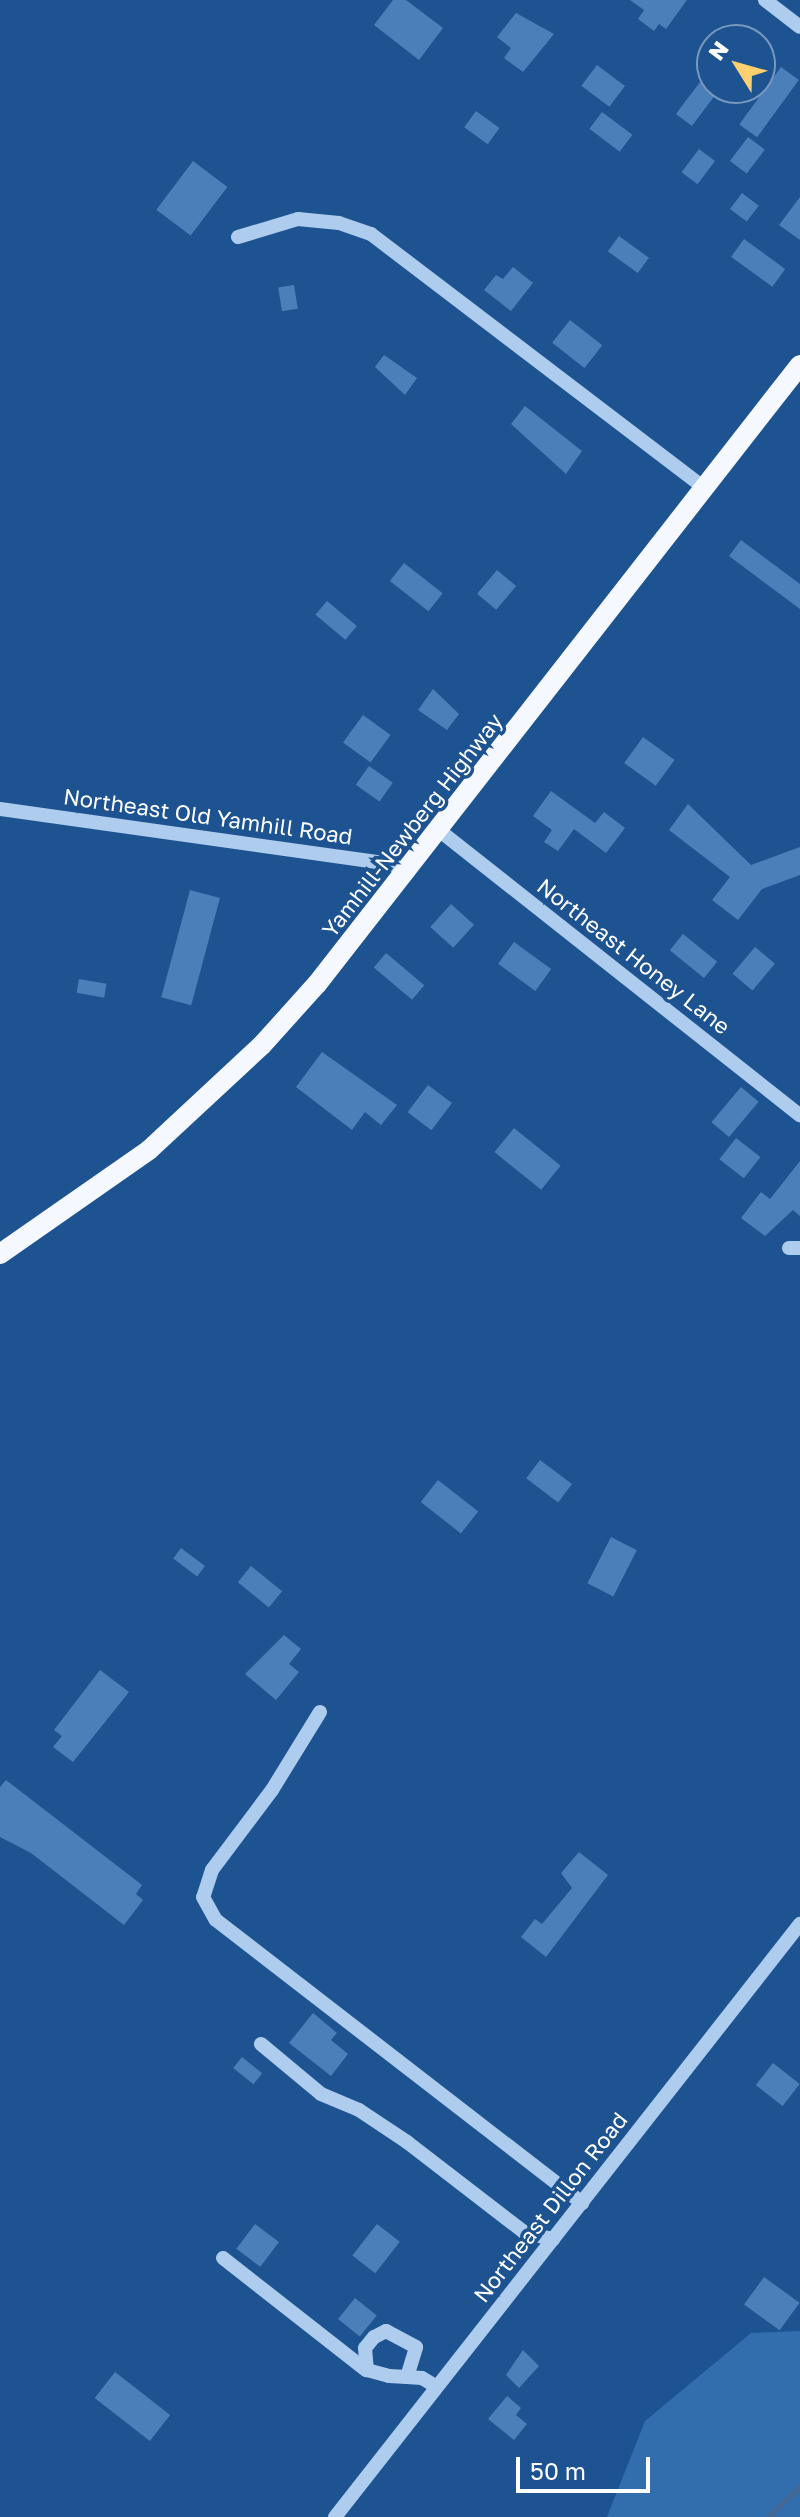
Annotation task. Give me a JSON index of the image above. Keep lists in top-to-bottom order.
{
  "streets": {
    "main road": ["Yamhill-Newberg Highway"],
    "street": ["Northeast Old Yamhill Road", "Northeast Honey Lane", "Northeast Dillon Road"]
  },
  "crossings": [
    ["Northeast Old Yamhill Road", "Yamhill-Newberg Highway"],
    ["Yamhill-Newberg Highway", "Northeast Honey Lane"]
  ],
  "scale_bar": "50 m",
  "north": "top left"
}
